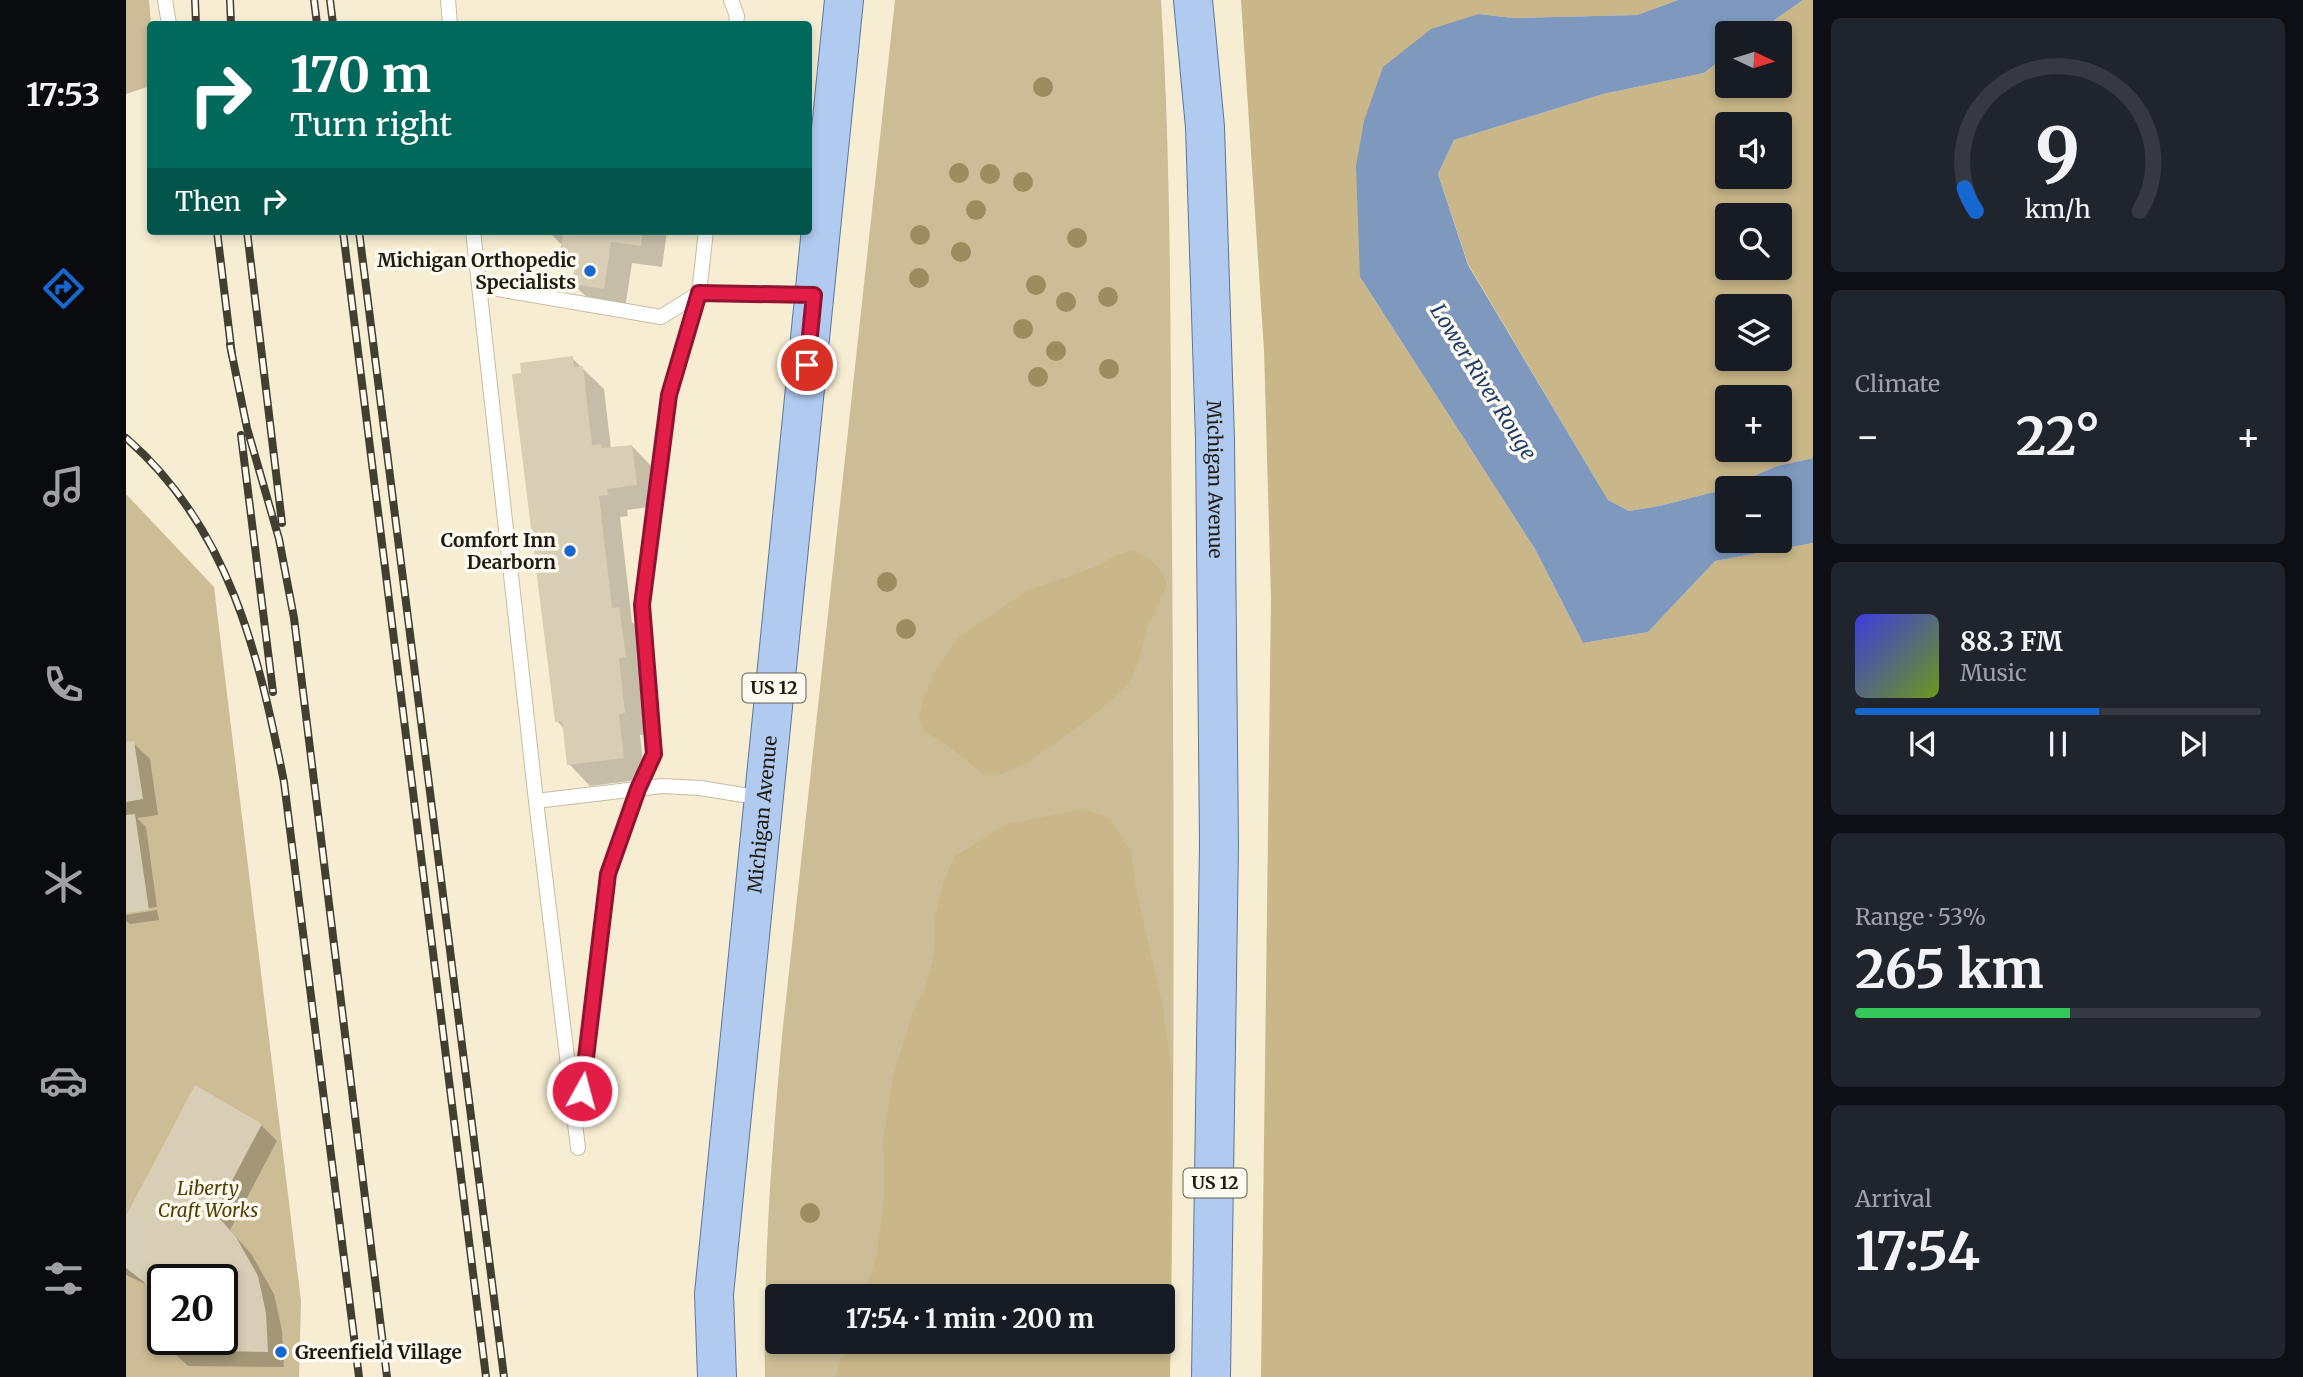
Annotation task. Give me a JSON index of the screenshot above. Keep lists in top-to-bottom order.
{
  "streets": {
    "main road": ["Michigan Avenue", "US 12"]
  },
  "water": ["Lower River Rouge"],
  "parks": ["Liberty Craft Works"],
  "places": ["Michigan Orthopedic Specialists", "Comfort Inn Dearborn", "Greenfield Village"],
  "north": "right",
  "page": {
    "tabs": "17:53",
    "map_buttons": ["+", "−"],
    "turn": ["170 m", "Turn right"],
    "then": "Then",
    "tile": [
      "Climate",
      ["Range · 53%", "265 km"],
      ["Arrival", "17:54"]
    ],
    "heat": ["−", "22°", "+"],
    "song": ["88.3 FM", "Music"],
    "limit": "20",
    "trip": "17:54 · 1 min · 200 m",
    "gauge": ["9", "km/h"]
  }
}
